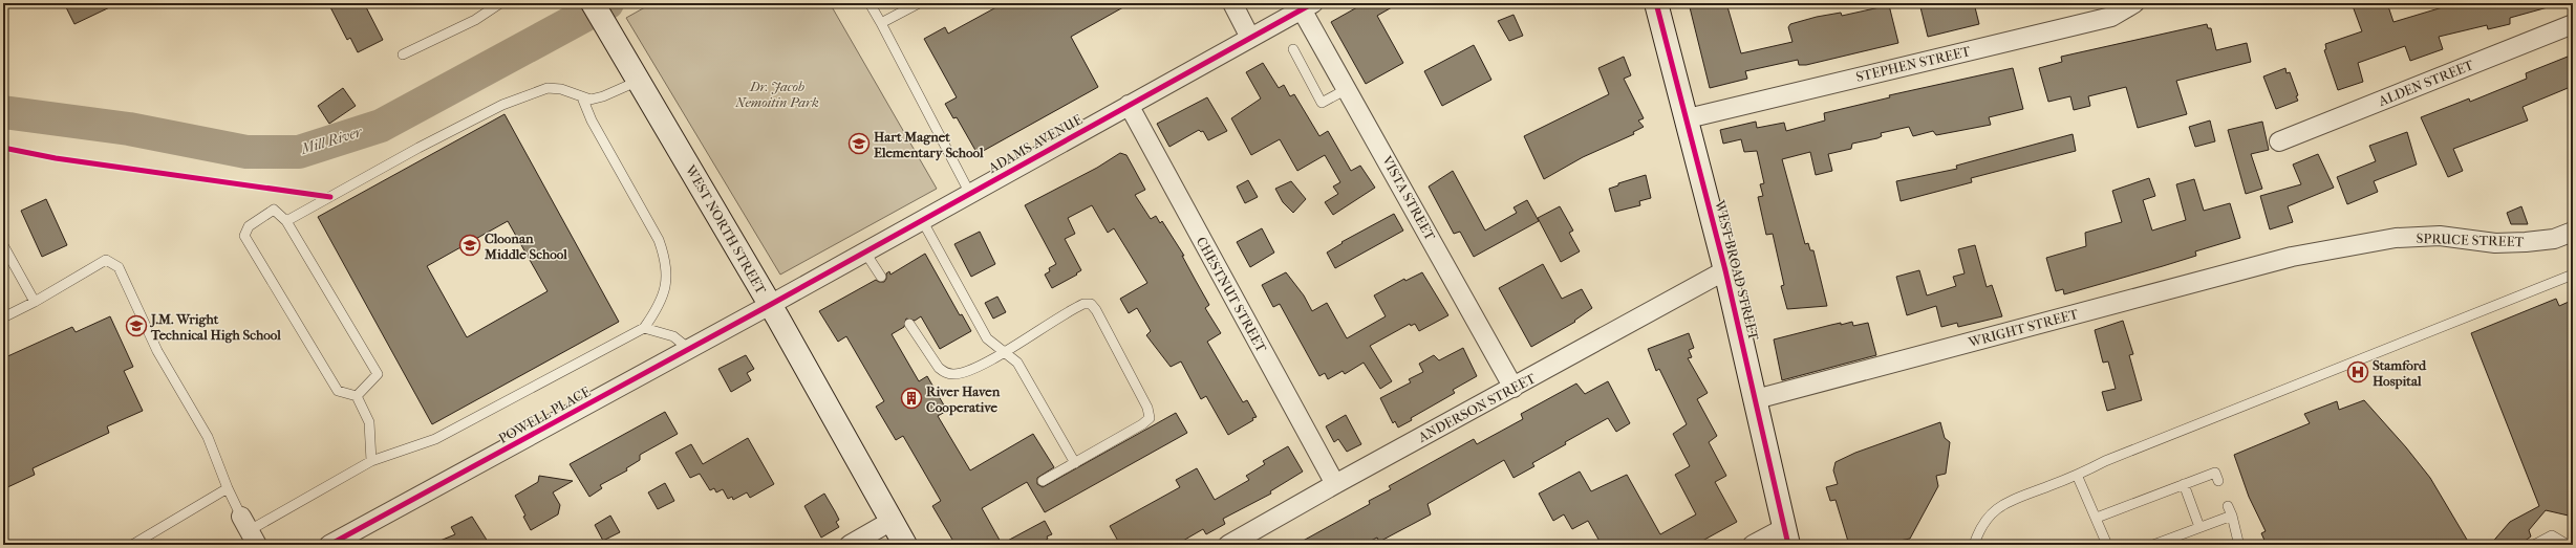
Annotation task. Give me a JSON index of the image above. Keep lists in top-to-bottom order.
{
  "streets": {
    "street": [
      "STEPHEN STREET",
      "ALDEN STREET",
      "ADAMS AVENUE",
      "VISTA STREET",
      "WEST NORTH STREET",
      "SPRUCE STREET",
      "WEST BROAD STREET",
      "CHESTNUT STREET",
      "WRIGHT STREET",
      "ANDERSON STREET",
      "POWELL PLACE"
    ]
  },
  "crossings": [
    ["STEPHEN STREET", "WEST BROAD STREET"],
    ["ADAMS AVENUE", "VISTA STREET"],
    ["ADAMS AVENUE", "WEST NORTH STREET"],
    ["ADAMS AVENUE", "CHESTNUT STREET"],
    ["ADAMS AVENUE", "POWELL PLACE"],
    ["VISTA STREET", "ANDERSON STREET"],
    ["WEST NORTH STREET", "POWELL PLACE"],
    ["SPRUCE STREET", "WRIGHT STREET"],
    ["WEST BROAD STREET", "WRIGHT STREET"],
    ["WEST BROAD STREET", "ANDERSON STREET"],
    ["CHESTNUT STREET", "ANDERSON STREET"]
  ],
  "water": ["Mill River"],
  "parks": ["Dr. Jacob Nemoitin Park"],
  "places": {
    "school or university": ["Hart Magnet Elementary School", "Cloonan Middle School", "J.M. Wright Technical High School"],
    "hospital": ["Stamford Hospital"],
    "building": ["River Haven Cooperative"]
  }
}
